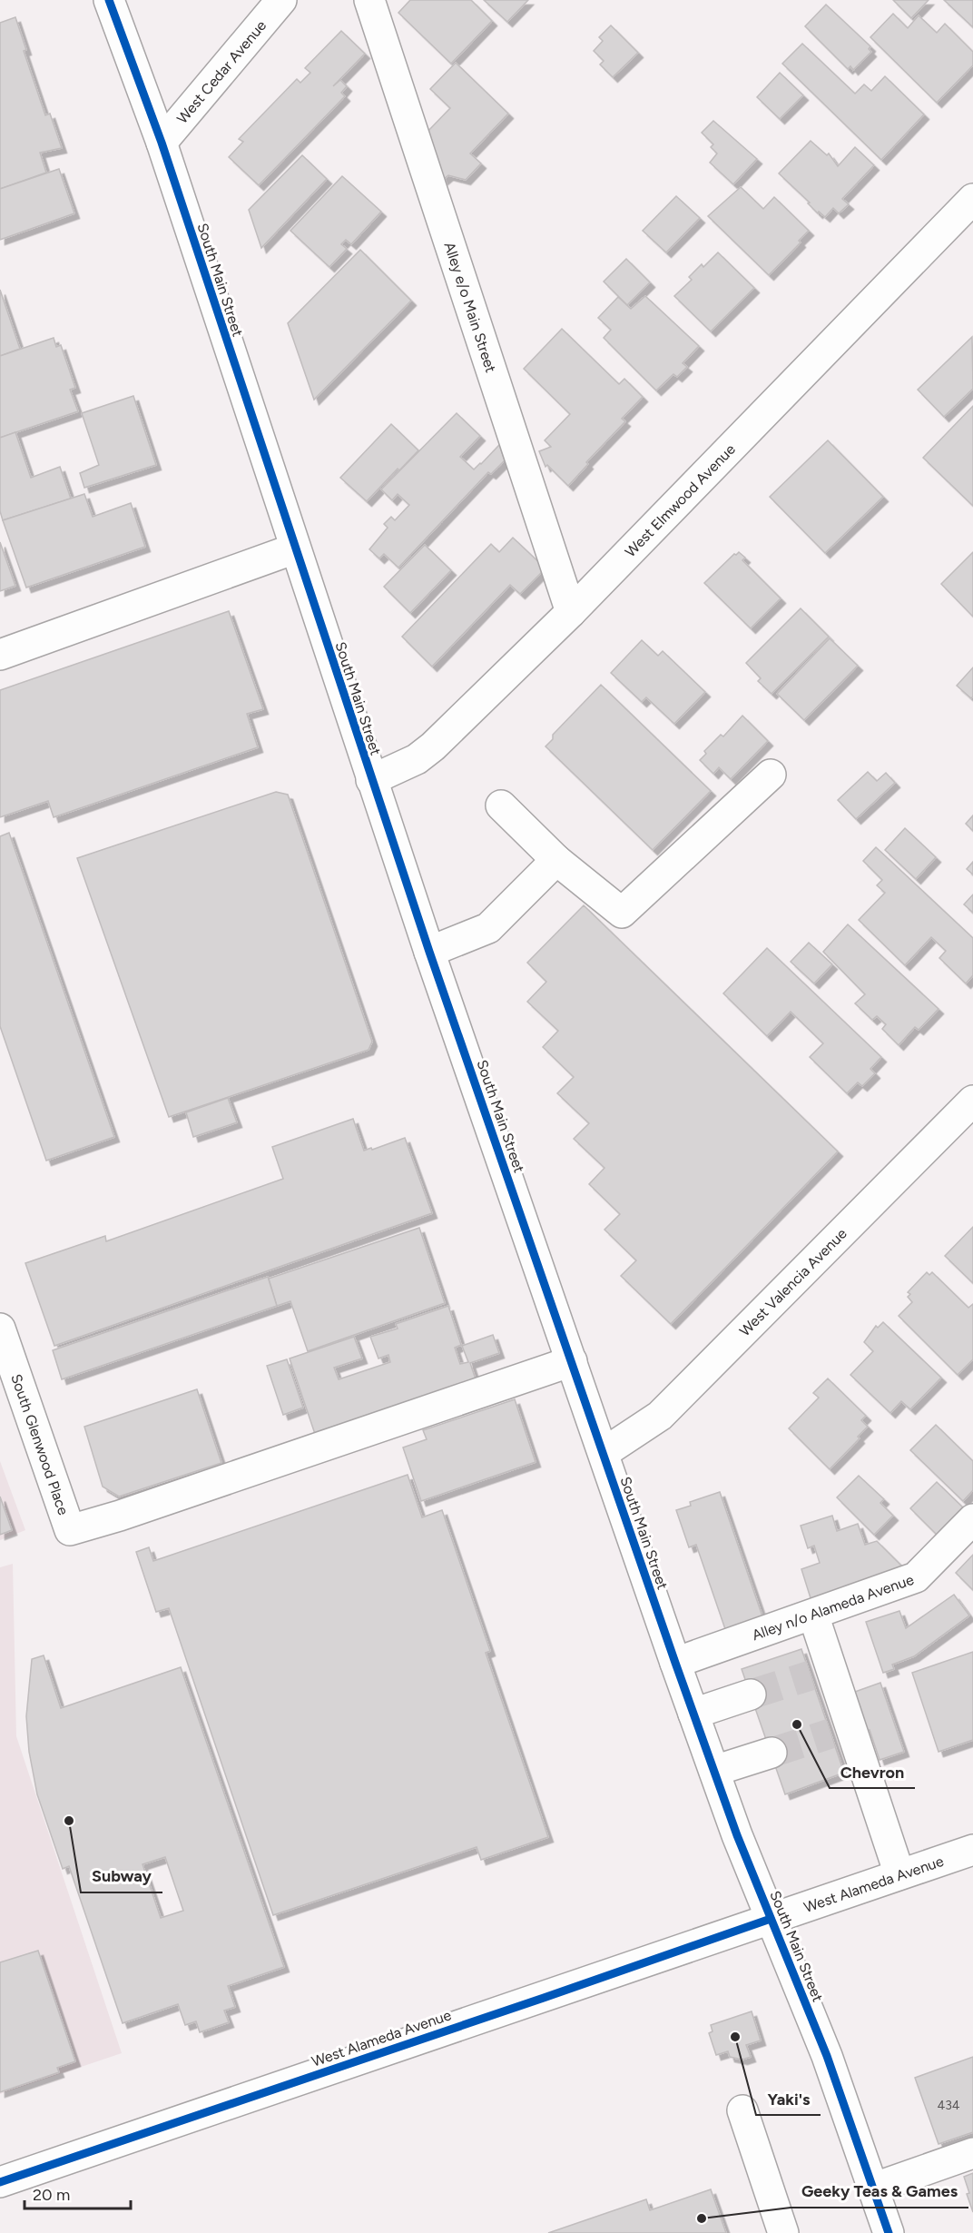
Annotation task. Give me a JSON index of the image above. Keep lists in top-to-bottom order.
{
  "streets": {
    "main road": [
      "West Cedar Avenue",
      "South Main Street",
      "Alley e/o Main Street",
      "West Elmwood Avenue",
      "West Valencia Avenue",
      "South Glenwood Place",
      "Alley n/o Alameda Avenue",
      "West Alameda Avenue"
    ]
  },
  "crossings": [
    ["West Cedar Avenue", "South Main Street"],
    ["South Main Street", "West Elmwood Avenue"],
    ["South Main Street", "West Valencia Avenue"],
    ["South Main Street", "South Glenwood Place"],
    ["South Main Street", "Alley n/o Alameda Avenue"],
    ["South Main Street", "West Alameda Avenue"],
    ["Alley e/o Main Street", "West Elmwood Avenue"]
  ],
  "places": [
    "Chevron",
    "Subway",
    "Yaki's",
    "Geeky Teas & Games"
  ],
  "house_numbers": ["434"],
  "scale_bar": "20 m"
}
